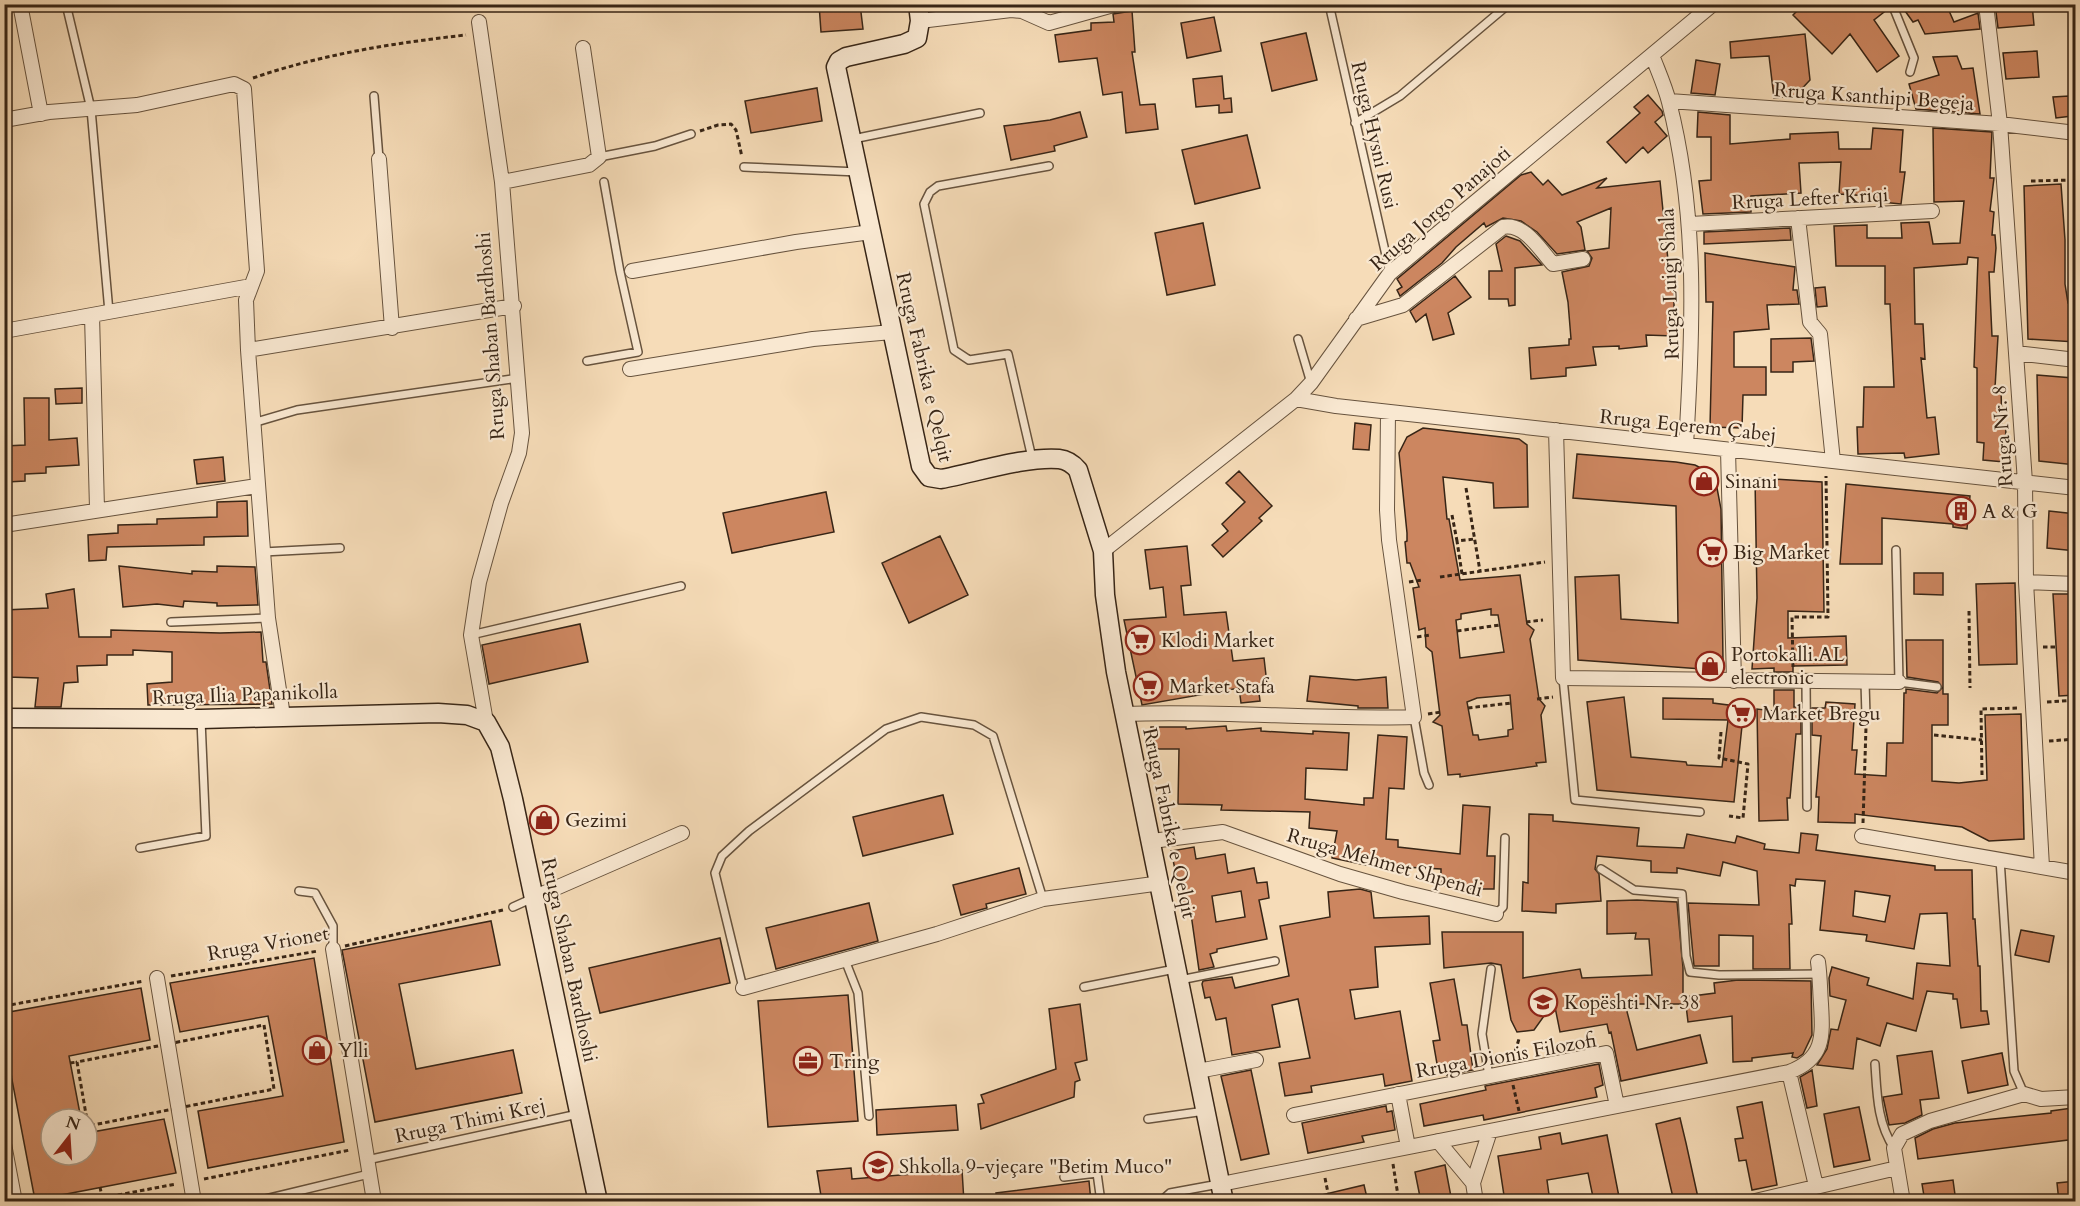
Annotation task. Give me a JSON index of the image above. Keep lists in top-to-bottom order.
{
  "streets": {
    "street": [
      "Rruga Ksanthipi Begeja",
      "Rruga Lefter Kriqi",
      "Rruga Jorgo Panajoti",
      "Rruga Luigj Shala",
      "Rruga Shaban Bardhoshi",
      "Rruga Fabrika e Qelqit",
      "Rruga Eqerem Çabej",
      "Rruga Nr. 8",
      "Rruga Ilia Papanikolla",
      "Rruga Mehmet Shpendi",
      "Rruga Dionis Filozofi"
    ],
    "lane": ["Rruga Hysni Rusi", "Rruga Thimi Krej"],
    "path": ["Rruga Vrionet"]
  },
  "crossings": [
    ["Rruga Ksanthipi Begeja", "Rruga Luigj Shala"],
    ["Rruga Ksanthipi Begeja", "Rruga Nr. 8"],
    ["Rruga Hysni Rusi", "Rruga Jorgo Panajoti"],
    ["Rruga Lefter Kriqi", "Rruga Luigj Shala"],
    ["Rruga Jorgo Panajoti", "Rruga Luigj Shala"],
    ["Rruga Jorgo Panajoti", "Rruga Fabrika e Qelqit"],
    ["Rruga Jorgo Panajoti", "Rruga Eqerem Çabej"],
    ["Rruga Luigj Shala", "Rruga Eqerem Çabej"],
    ["Rruga Shaban Bardhoshi", "Rruga Ilia Papanikolla"],
    ["Rruga Shaban Bardhoshi", "Rruga Thimi Krej"],
    ["Rruga Fabrika e Qelqit", "Rruga Mehmet Shpendi"],
    ["Rruga Eqerem Çabej", "Rruga Nr. 8"]
  ],
  "places": {
    "shop": [
      "Sinani",
      "Portokalli.AL electronic",
      "Gezimi",
      "Ylli"
    ],
    "building": ["A & G"],
    "supermarket": [
      "Big Market",
      "Klodi Market",
      "Market Stafa",
      "Market Bregu"
    ],
    "school or university": ["Kopështi Nr. 38", "Shkolla 9-vjeçare \"Betim Muco\""],
    "office": ["Tring"]
  },
  "north": "top"
}
